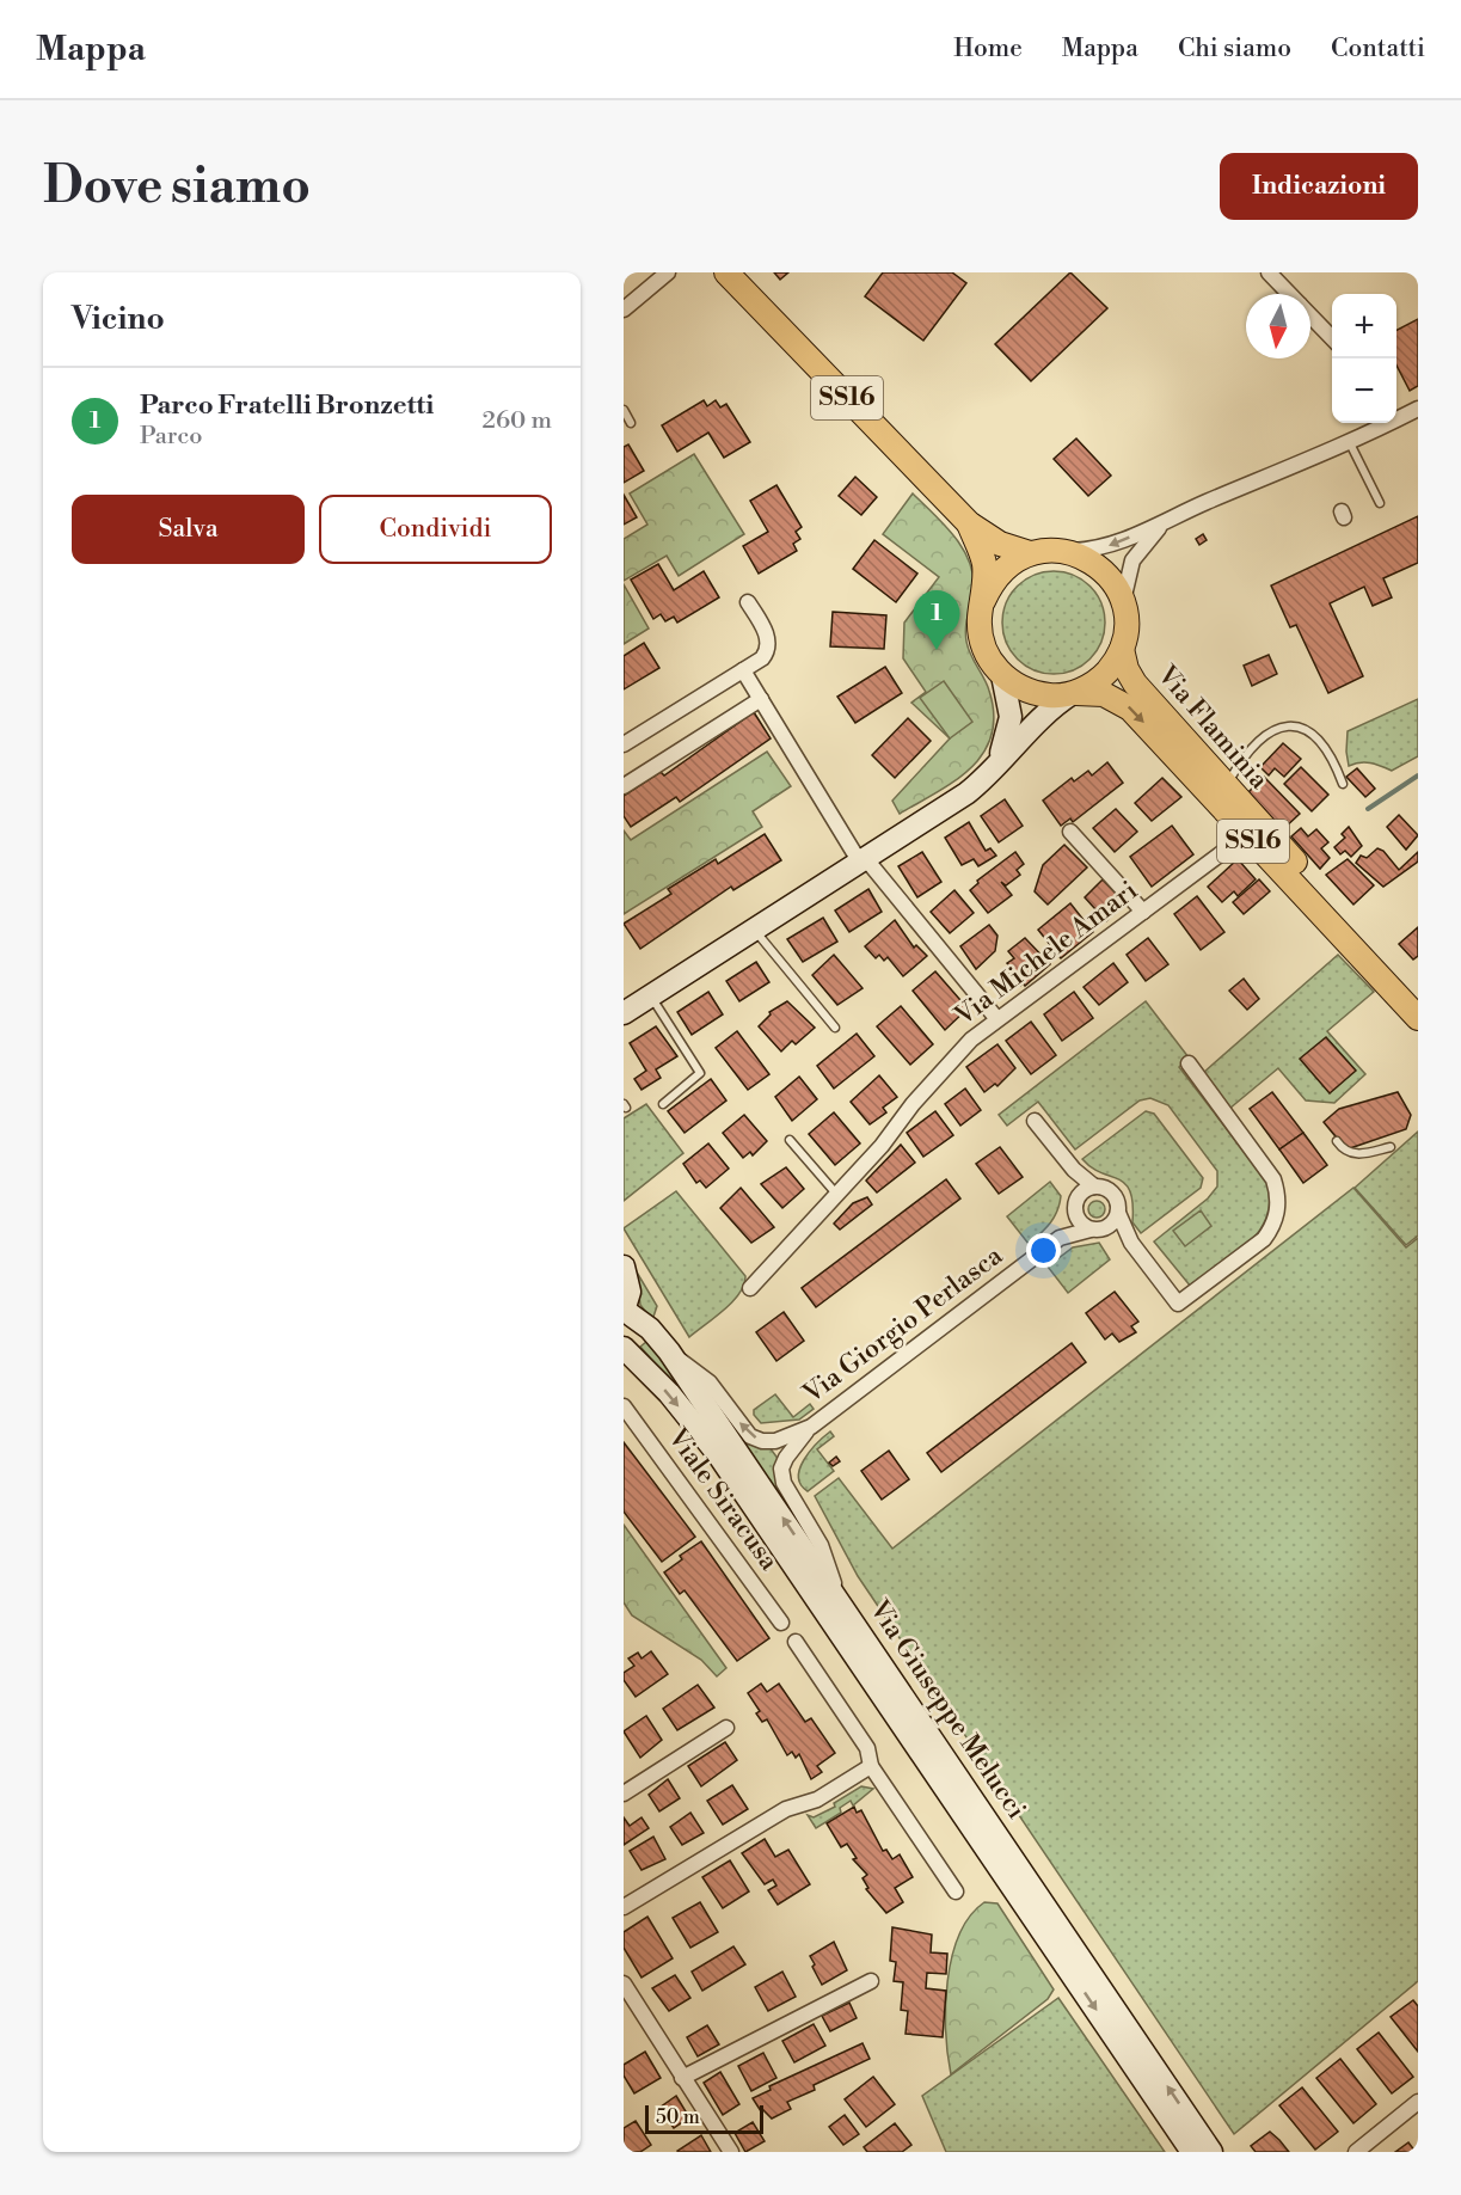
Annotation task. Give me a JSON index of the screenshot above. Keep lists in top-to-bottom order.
{
  "streets": {
    "main road": ["SS16", "Via Flaminia", "Via Giuseppe Melucci"],
    "street": ["Via Michele Amari", "Via Giorgio Perlasca", "Viale Siracusa"]
  },
  "crossings": [
    ["SS16", "Via Flaminia"],
    ["Via Flaminia", "Via Michele Amari"],
    ["Via Giorgio Perlasca", "Via Giuseppe Melucci"]
  ],
  "scale_bar": "50 m",
  "north": "bottom",
  "page": {
    "header": "Mappa",
    "nav": [
      "Home",
      "Mappa",
      "Chi siamo",
      "Contatti"
    ],
    "buttons": [
      "Indicazioni",
      ["Salva", "Condividi"]
    ],
    "title": "Dove siamo",
    "heading": "Vicino",
    "map_buttons": ["+", "−"],
    "list": [
      {
        "mark": "1",
        "name": "Parco Fratelli Bronzetti",
        "note": "Parco",
        "value": "260 m"
      }
    ],
    "pins": "1",
    "scale": "50 m"
  }
}
